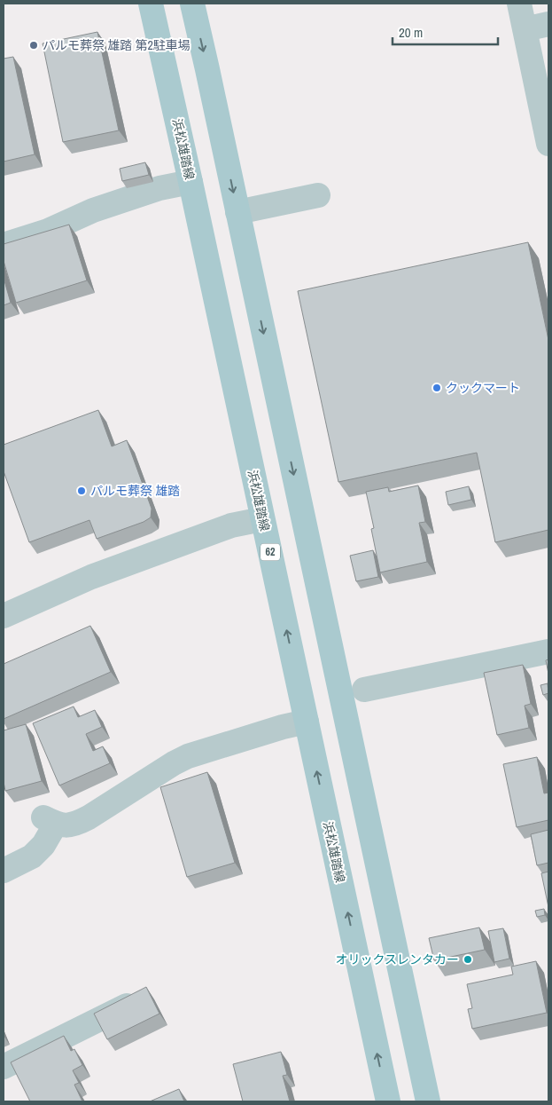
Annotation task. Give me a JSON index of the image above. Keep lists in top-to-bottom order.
{
  "streets": {
    "main road": ["浜松雄踏線", "62"]
  },
  "places": [
    "パルモ葬祭 雄踏 第2駐車場",
    "クックマート",
    "パルモ葬祭 雄踏",
    "オリックスレンタカー"
  ],
  "scale_bar": "20 m"
}
